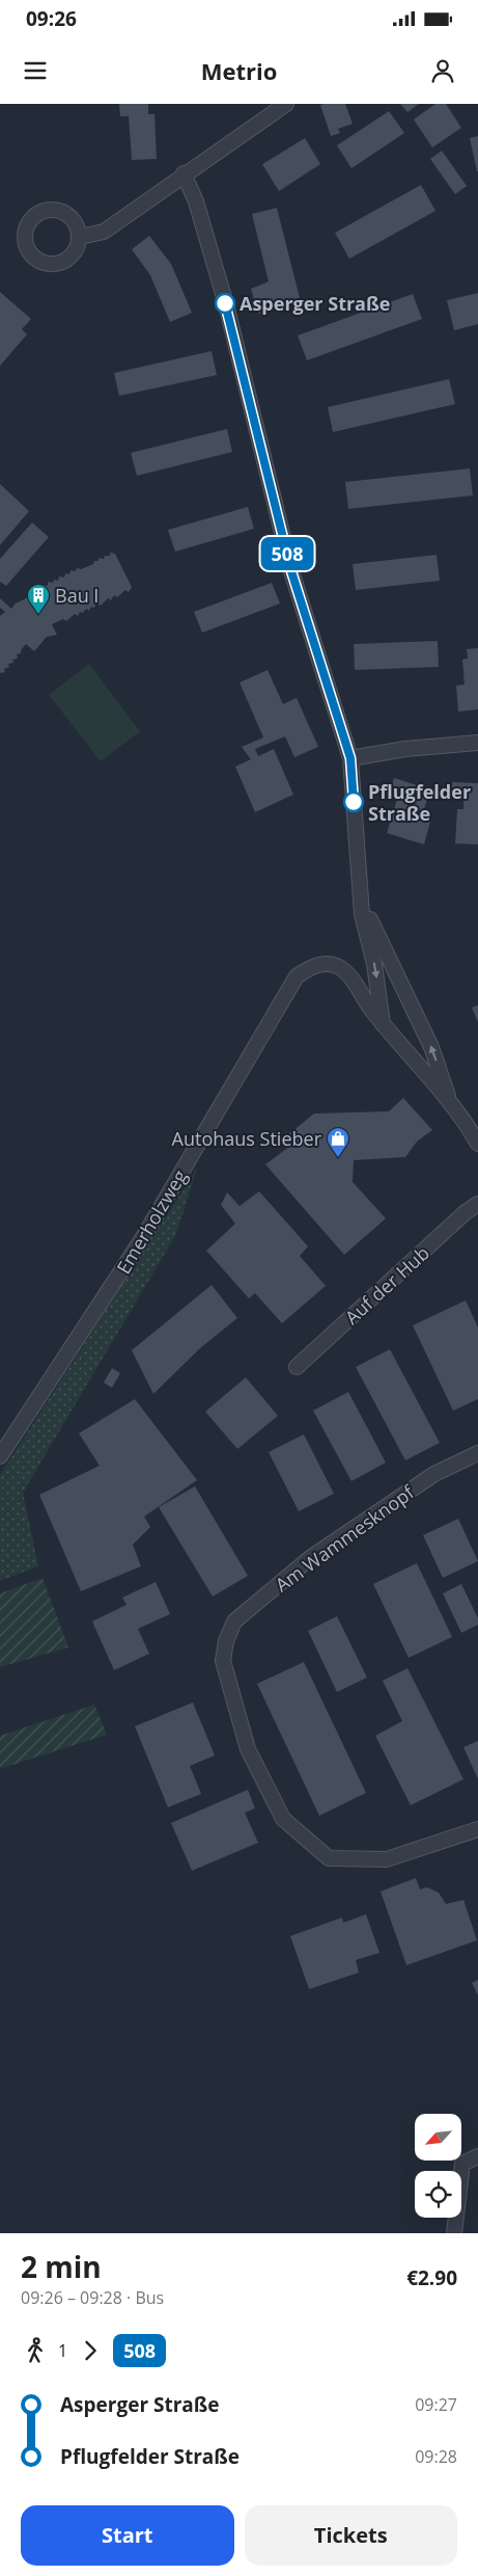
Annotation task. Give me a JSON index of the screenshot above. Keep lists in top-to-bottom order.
{
  "streets": {
    "street": ["Emerholzweg", "Auf der Hub", "Am Wammesknopf"]
  },
  "places": {
    "other": ["Asperger Straße", "Pflugfelder Straße"],
    "building": ["Bau I"],
    "shop": ["Autohaus Stieber"]
  },
  "lines": ["bus line 508"],
  "north": "bottom left",
  "page": {
    "status": "09:26",
    "header": "Metrio",
    "on_map": "508",
    "heading": ["2 min", "09:26 – 09:28 · Bus", "€2.90"],
    "legs": ["1", "508"],
    "list": [
      {
        "name": "Asperger Straße",
        "value": "09:27"
      },
      {
        "name": "Pflugfelder Straße",
        "value": "09:28"
      }
    ],
    "buttons": ["Start", "Tickets"]
  }
}
